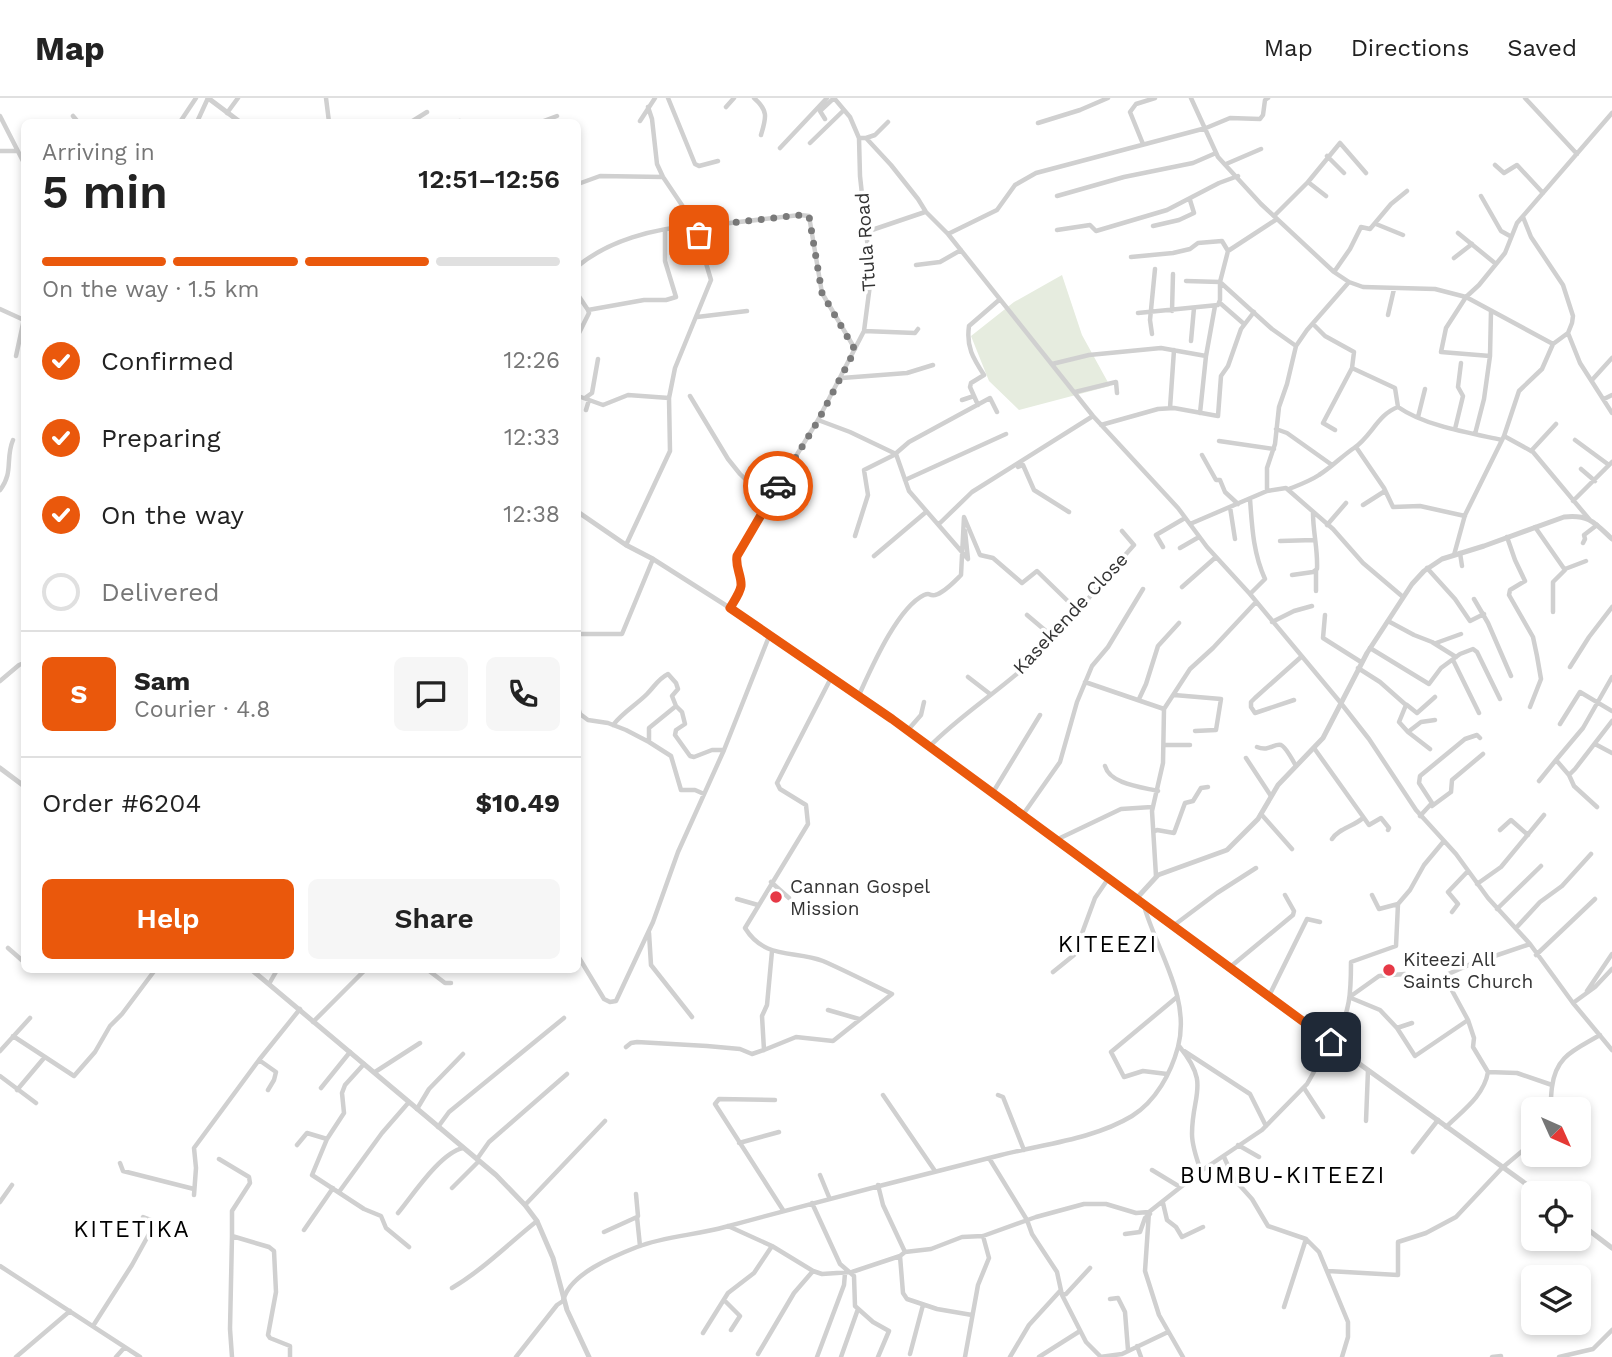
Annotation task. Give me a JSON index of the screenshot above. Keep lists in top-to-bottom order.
{
  "streets": {
    "street": ["Ttula Road", "Kasekende Close"]
  },
  "districts": ["KITEEZI", "BUMBU-KITEEZI", "KITETIKA"],
  "places": ["Cannan Gospel Mission", "Kiteezi All Saints Church"],
  "north": "bottom right",
  "page": {
    "header": "Map",
    "nav": ["Map", "Directions", "Saved"],
    "heading": ["5 min", "Arriving in", "12:51–12:56"],
    "panel": [
      "Sam",
      "Courier · 4.8",
      "Order #6204",
      "$10.49"
    ],
    "bar": "On the way · 1.5 km",
    "list": [
      ["Confirmed", "12:26"],
      ["Preparing", "12:33"],
      ["On the way", "12:38"],
      "Delivered"
    ],
    "round": "S",
    "buttons": ["Help", "Share"]
  }
}
